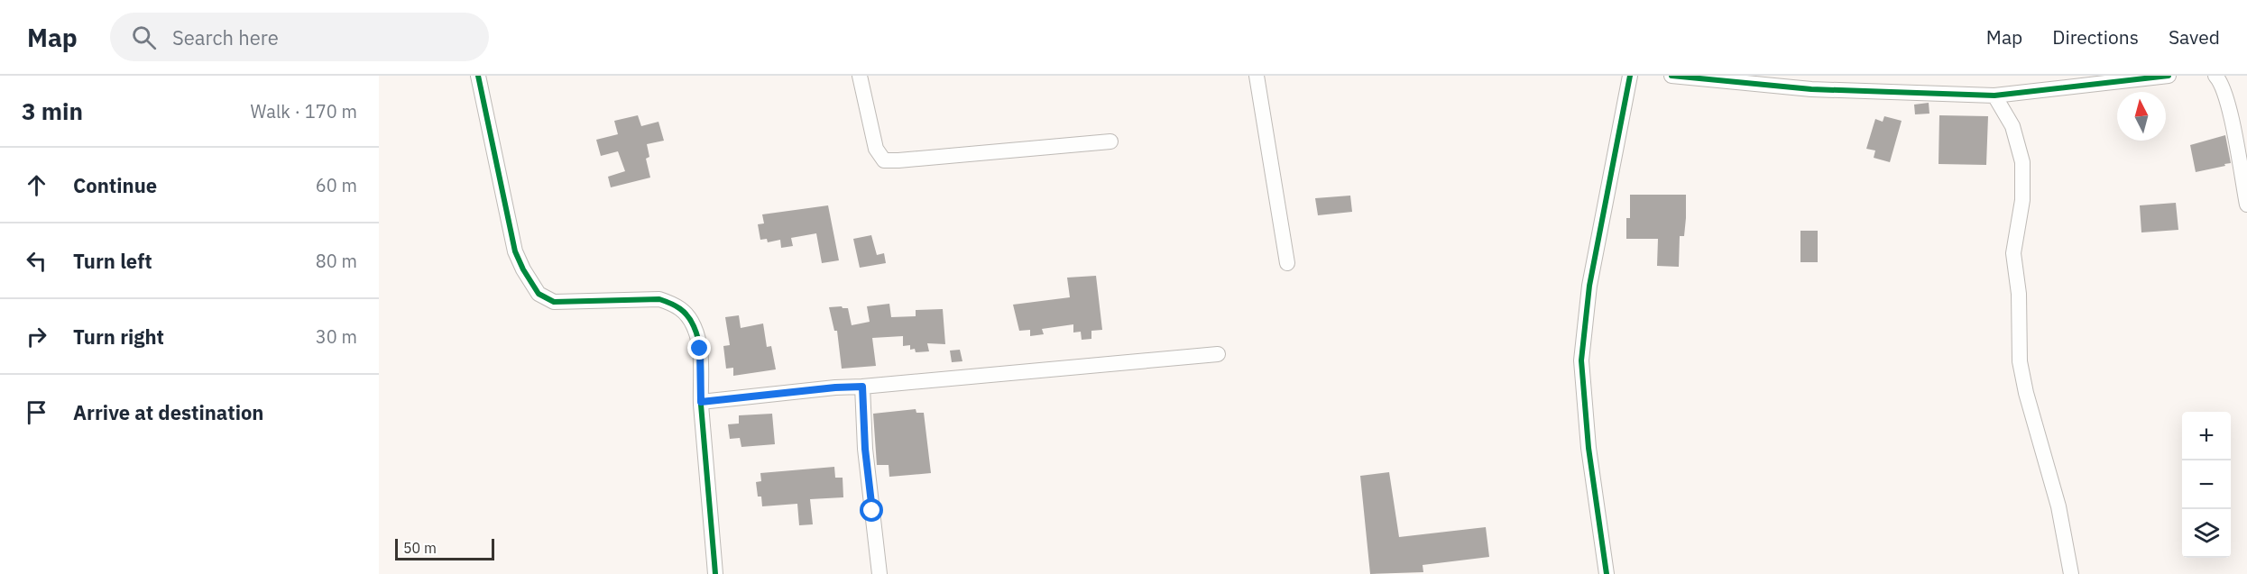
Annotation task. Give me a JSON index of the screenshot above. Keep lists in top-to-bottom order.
{
  "scale_bar": "50 m",
  "north": "top",
  "page": {
    "header": "Map",
    "search": "Search here",
    "nav": ["Map", "Directions", "Saved"],
    "heading": ["3 min", "Walk · 170 m"],
    "list": [
      ["Continue", "60 m"],
      ["Turn left", "80 m"],
      ["Turn right", "30 m"],
      "Arrive at destination"
    ],
    "map_buttons": ["+", "−"],
    "scale": "50 m"
  }
}
